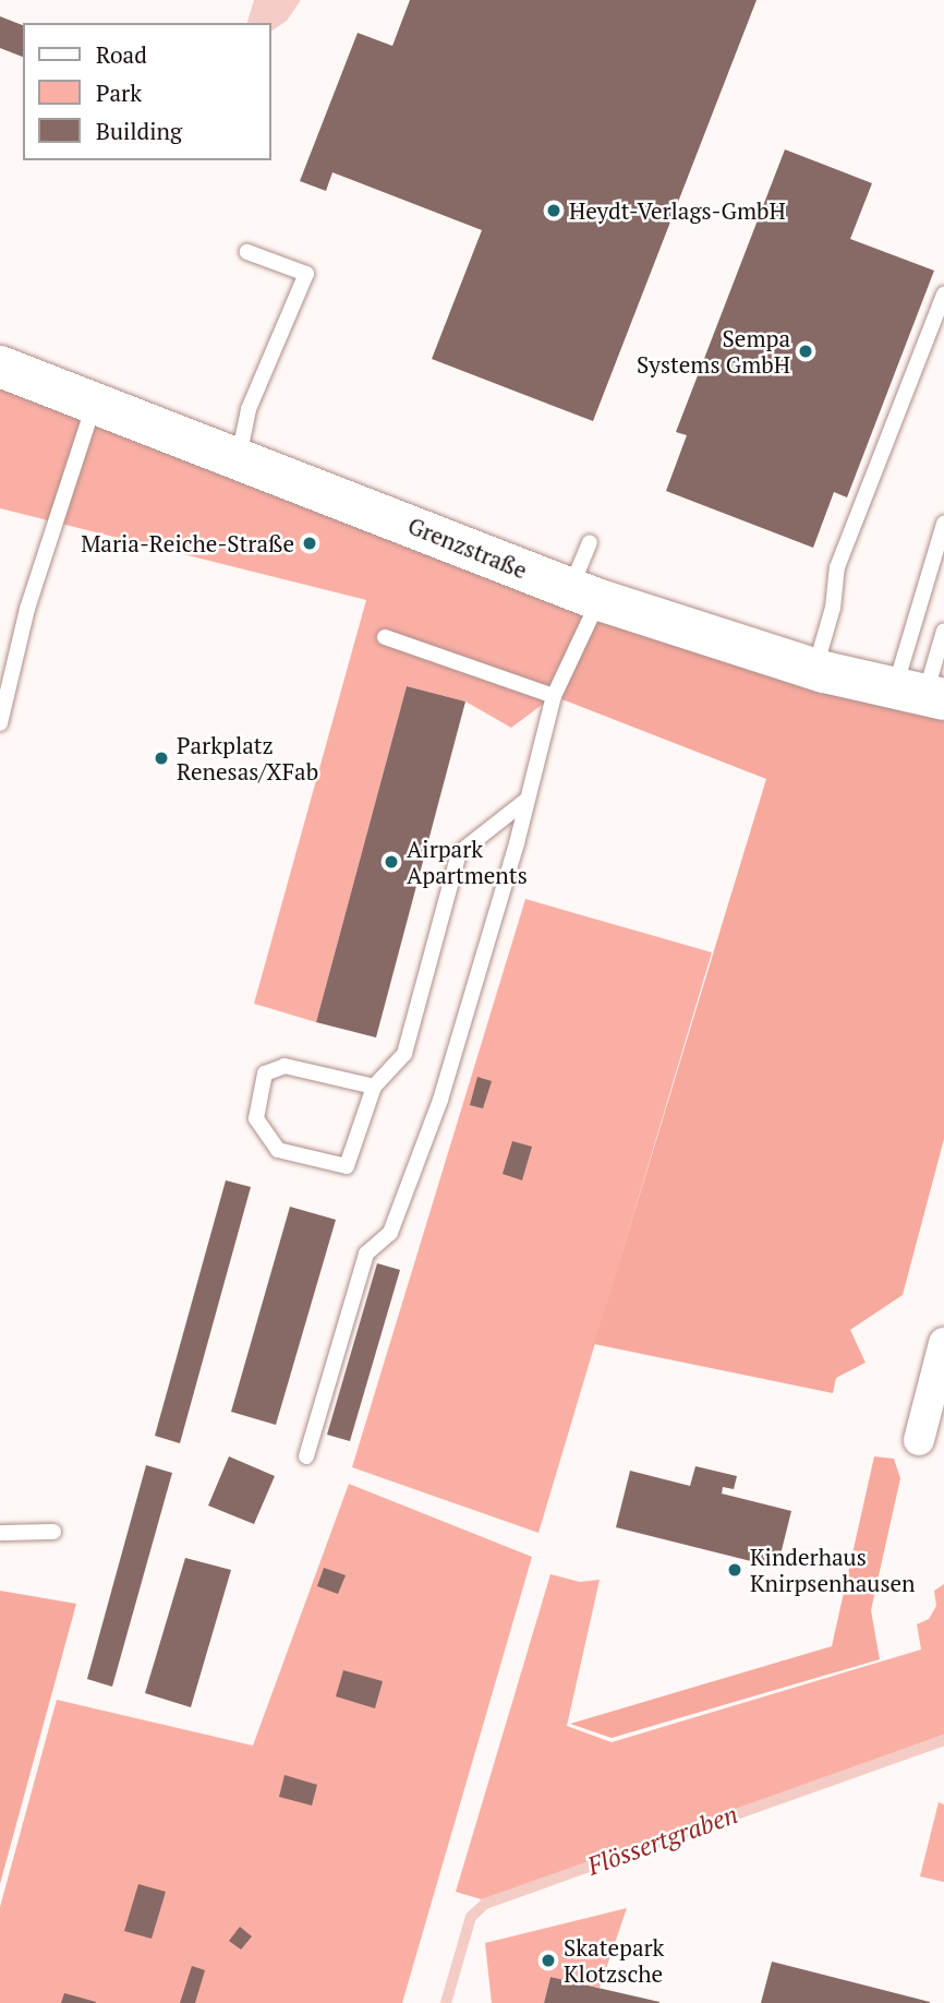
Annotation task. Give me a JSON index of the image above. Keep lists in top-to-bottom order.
{
  "streets": {
    "main road": ["Grenzstraße"]
  },
  "water": ["Flössertgraben"],
  "places": [
    "Heydt-Verlags-GmbH",
    "Sempa Systems GmbH",
    "Maria-Reiche-Straße",
    "Parkplatz Renesas/XFab",
    "Airpark Apartments",
    "Kinderhaus Knirpsenhausen",
    "Skatepark Klotzsche"
  ],
  "legend": ["Road", "Park", "Building"]
}
